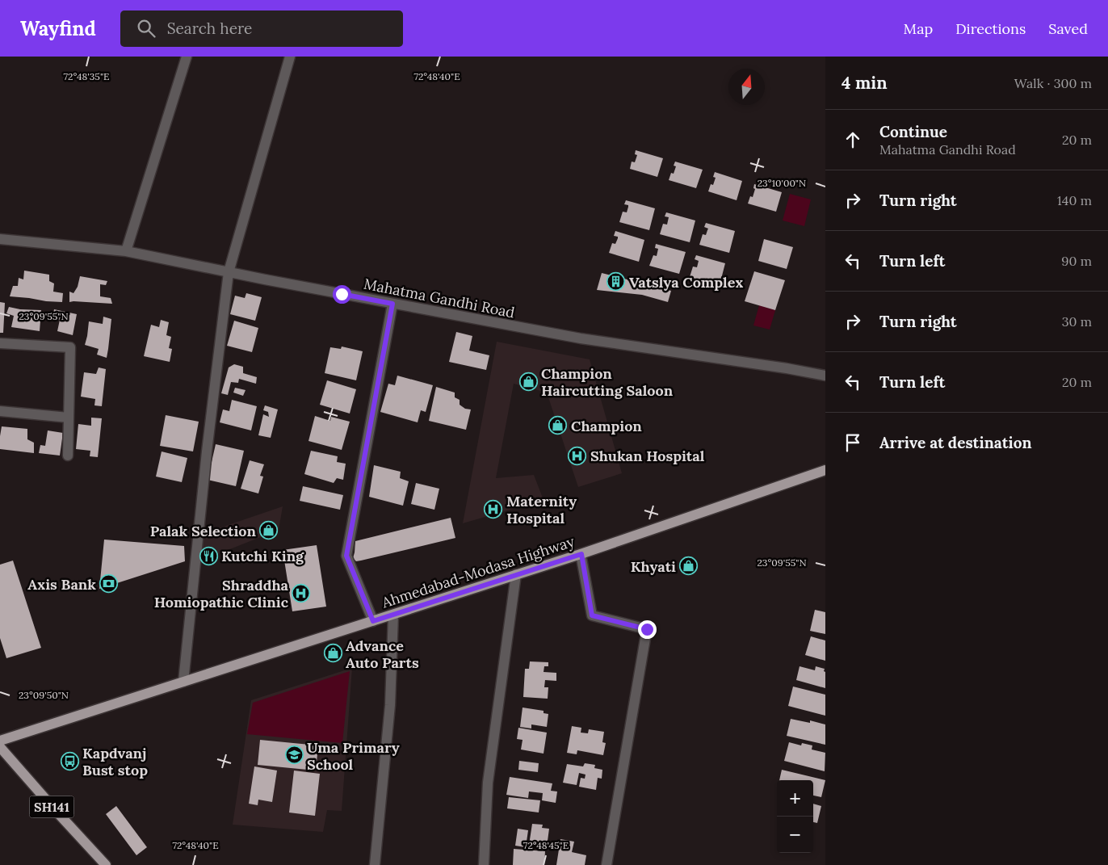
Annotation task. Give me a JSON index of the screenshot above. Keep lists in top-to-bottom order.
{
  "streets": {
    "main road": ["Ahmedabad-Modasa Highway", "SH141"],
    "street": ["Mahatma Gandhi Road"]
  },
  "places": {
    "building": ["Vatslya Complex"],
    "shop": [
      "Champion Haircutting Saloon",
      "Champion",
      "Palak Selection",
      "Khyati",
      "Advance Auto Parts"
    ],
    "hospital": ["Shukan Hospital", "Maternity Hospital", "Shraddha Homiopathic Clinic"],
    "restaurant": ["Kutchi King"],
    "bank": ["Axis Bank"],
    "school or university": ["Uma Primary School"],
    "bus stop": ["Kapdvanj Bust stop"]
  },
  "north": "top",
  "page": {
    "header": "Wayfind",
    "search": "Search here",
    "nav": ["Map", "Directions", "Saved"],
    "heading": ["4 min", "Walk · 300 m"],
    "list": [
      ["Continue", "Mahatma Gandhi Road", "20 m"],
      ["Turn right", "140 m"],
      ["Turn left", "90 m"],
      ["Turn right", "30 m"],
      ["Turn left", "20 m"],
      "Arrive at destination"
    ],
    "map_buttons": ["+", "−"]
  },
  "coordinates": [
    "72°48'35\"E",
    "72°48'40\"E",
    "23°10'00\"N",
    "23°09'55\"N",
    "23°09'50\"N",
    "72°48'45\"E"
  ]
}
